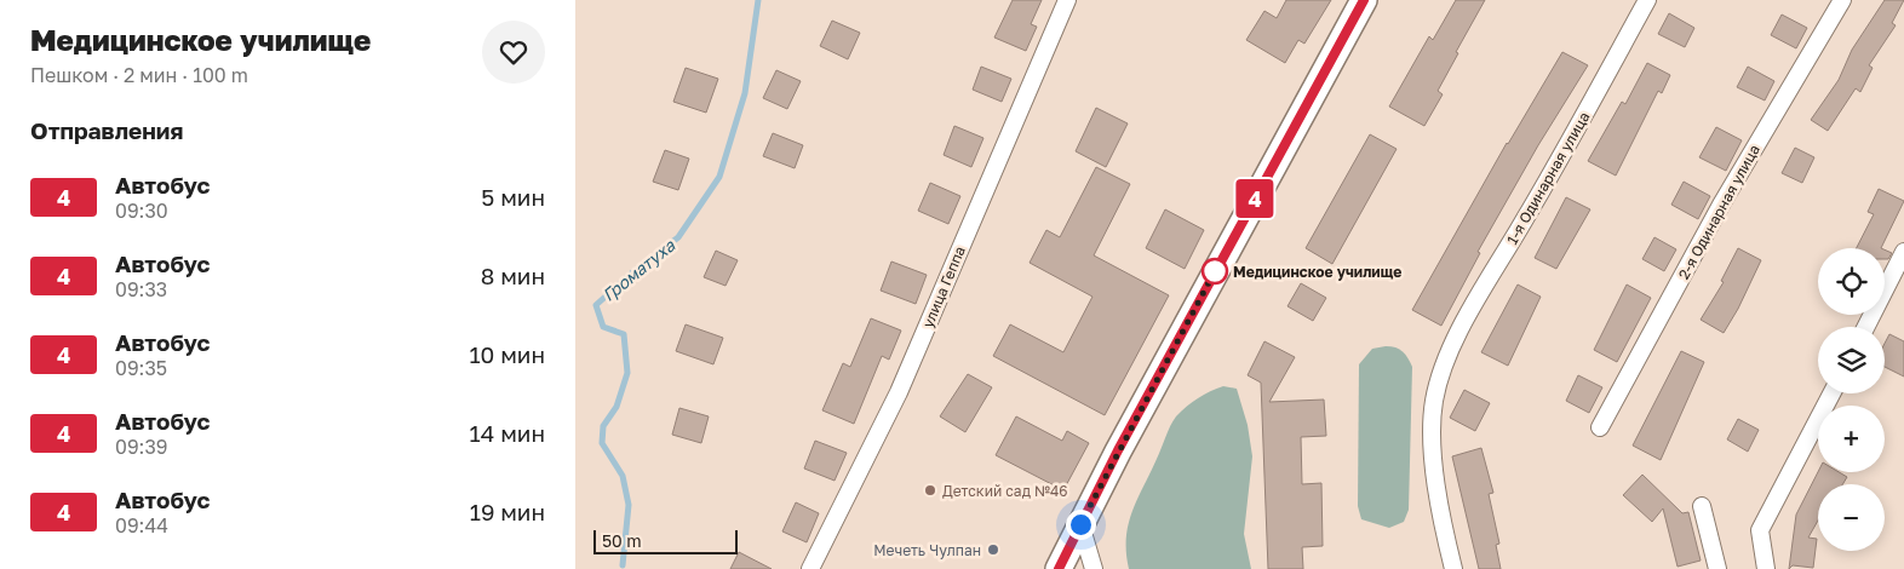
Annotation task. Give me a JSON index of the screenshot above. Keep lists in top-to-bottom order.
{
  "streets": {
    "street": ["1-я Одинарная улица", "2-я Одинарная улица", "улица Геппа"]
  },
  "water": ["Громатуха"],
  "places": ["Медицинское училище", "Детский сад №46", "Мечеть Чулпан"],
  "lines": ["bus line 4"],
  "scale_bar": "50 m",
  "page": {
    "heading": [
      ["Медицинское училище", "Пешком · 2 мин · 100 m"],
      "Отправления"
    ],
    "on_map": "4",
    "list": [
      {
        "mark": "4",
        "name": "Автобус",
        "note": "09:30",
        "value": "5 мин"
      },
      {
        "mark": "4",
        "name": "Автобус",
        "note": "09:33",
        "value": "8 мин"
      },
      {
        "mark": "4",
        "name": "Автобус",
        "note": "09:35",
        "value": "10 мин"
      },
      {
        "mark": "4",
        "name": "Автобус",
        "note": "09:39",
        "value": "14 мин"
      },
      {
        "mark": "4",
        "name": "Автобус",
        "note": "09:44",
        "value": "19 мин"
      }
    ],
    "map_buttons": ["+", "−"],
    "scale": "50 m"
  }
}
